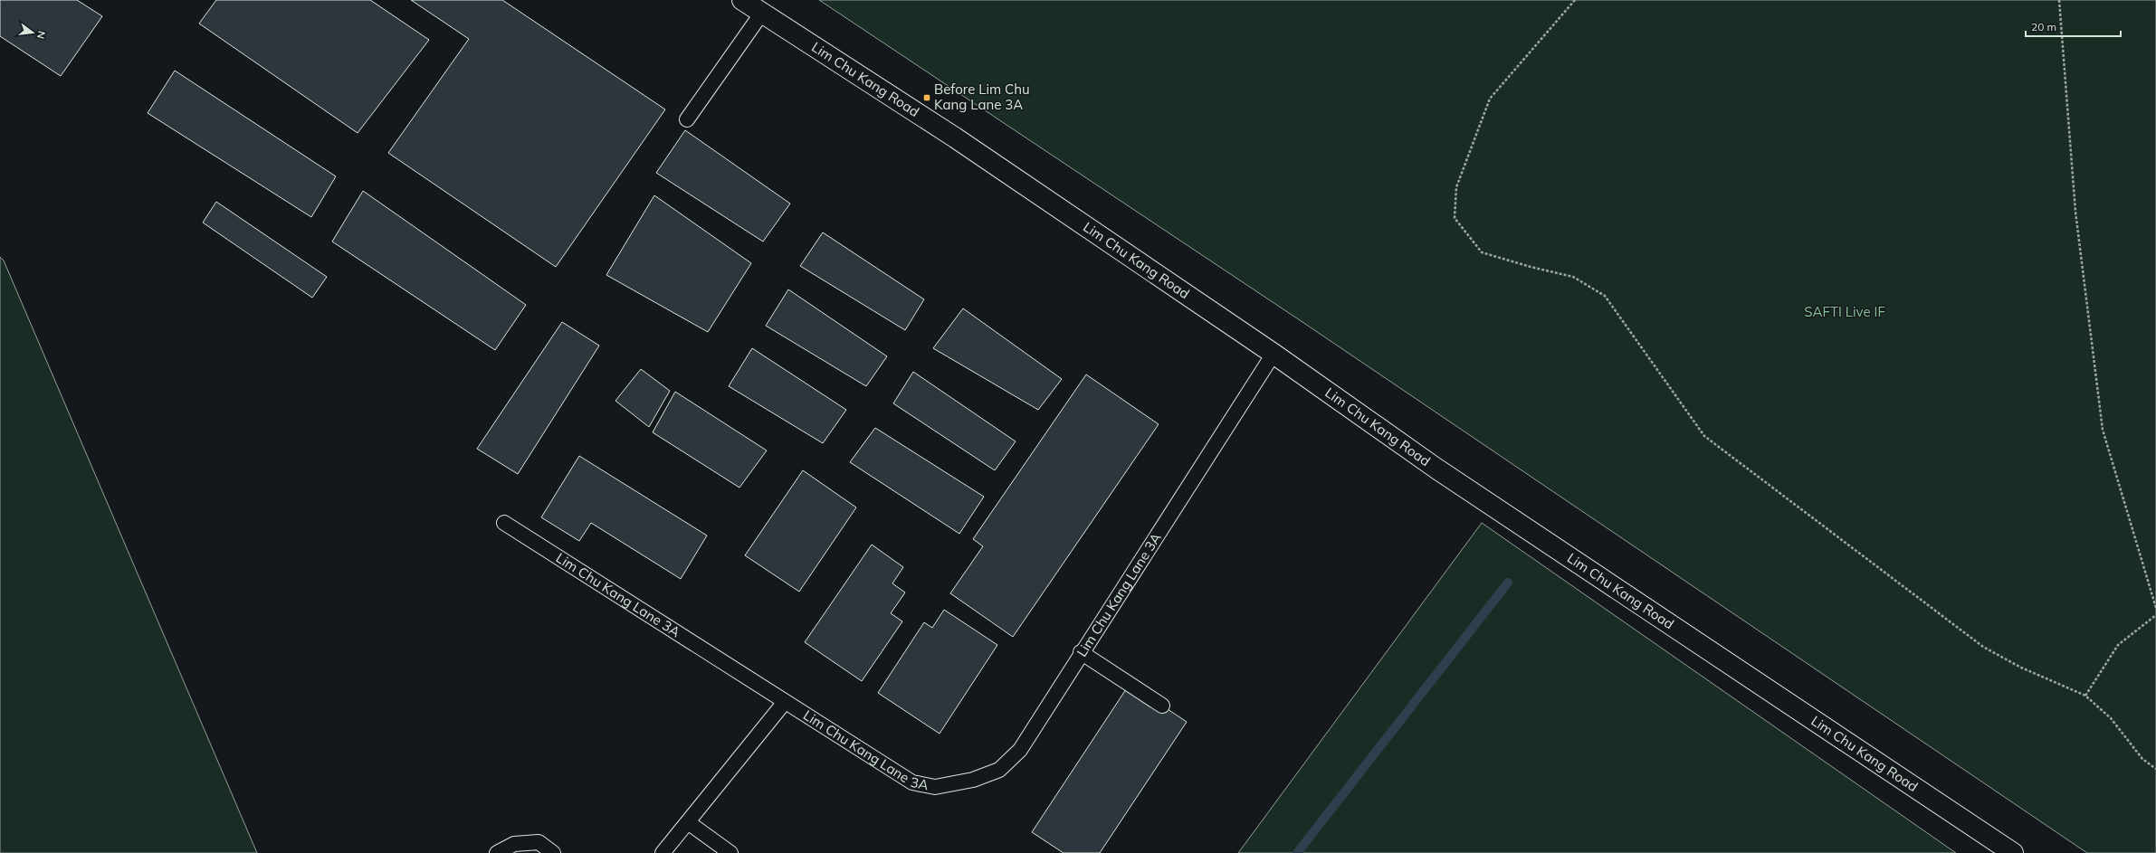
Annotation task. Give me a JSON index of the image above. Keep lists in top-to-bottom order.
{
  "streets": {
    "main road": ["Lim Chu Kang Road"],
    "lane": ["Lim Chu Kang Lane 3A"]
  },
  "crossings": [
    ["Lim Chu Kang Road", "Lim Chu Kang Lane 3A"]
  ],
  "parks": ["SAFTI Live IF"],
  "places": {
    "transit": ["Before Lim Chu Kang Lane 3A"]
  },
  "scale_bar": "20 m",
  "north": "right"
}
